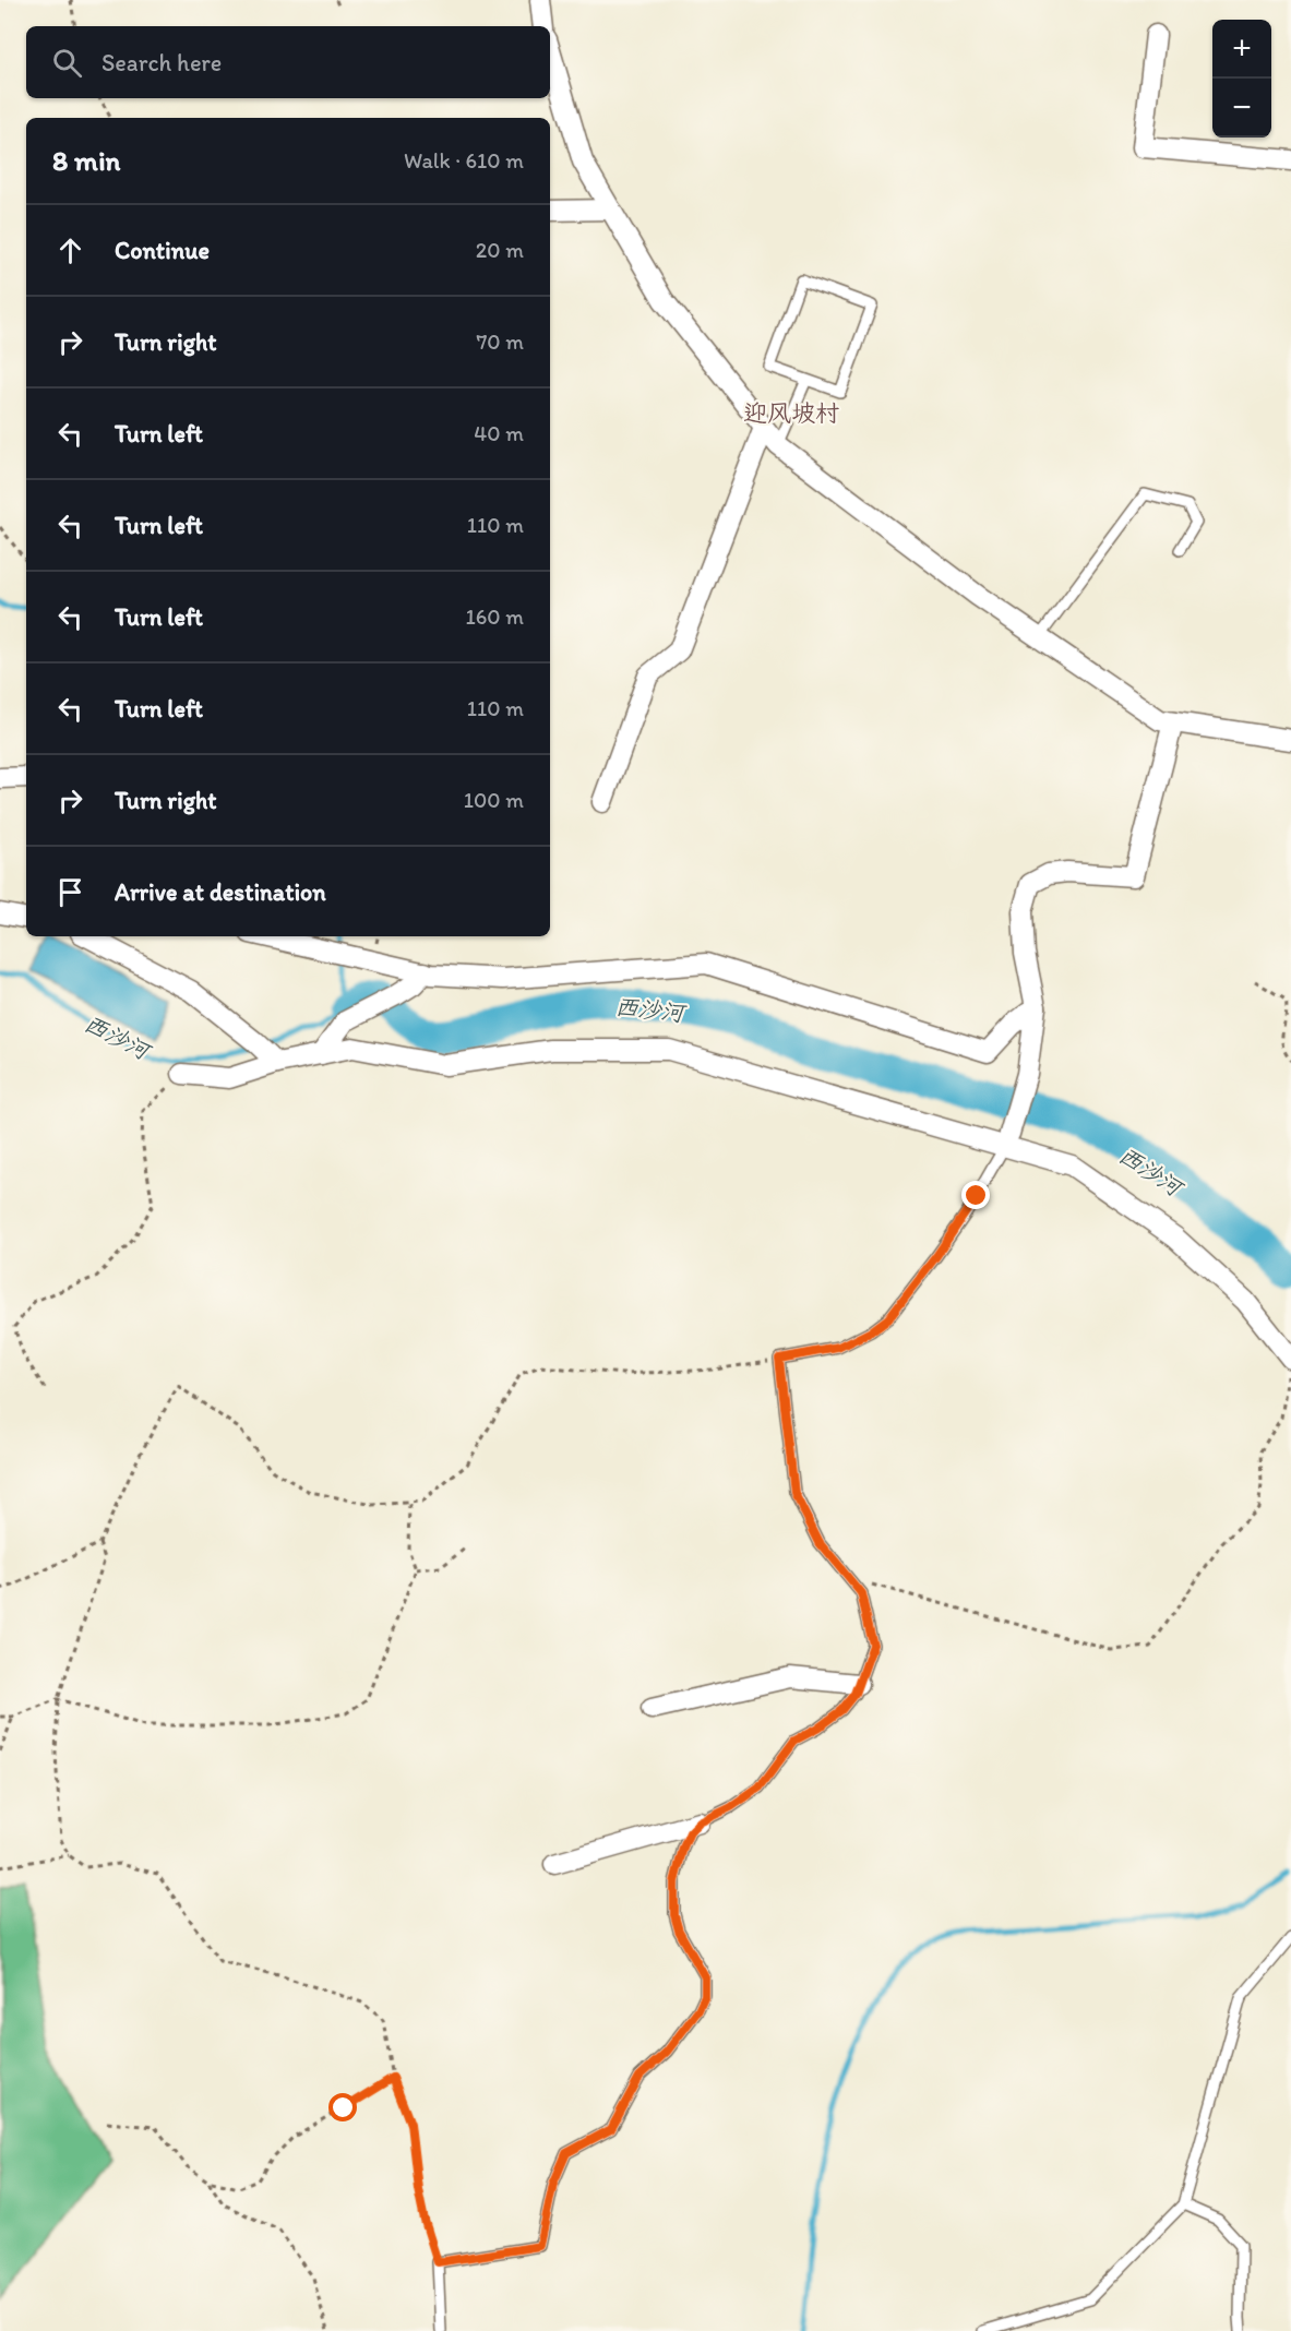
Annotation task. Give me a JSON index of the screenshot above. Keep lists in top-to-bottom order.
{
  "districts": ["迎风坡村"],
  "water": ["西沙河"],
  "page": {
    "map_buttons": ["+", "−"],
    "search": "Search here",
    "heading": ["8 min", "Walk · 610 m"],
    "list": [
      ["Continue", "20 m"],
      ["Turn right", "70 m"],
      ["Turn left", "40 m"],
      ["Turn left", "110 m"],
      ["Turn left", "160 m"],
      ["Turn left", "110 m"],
      ["Turn right", "100 m"],
      "Arrive at destination"
    ]
  }
}
